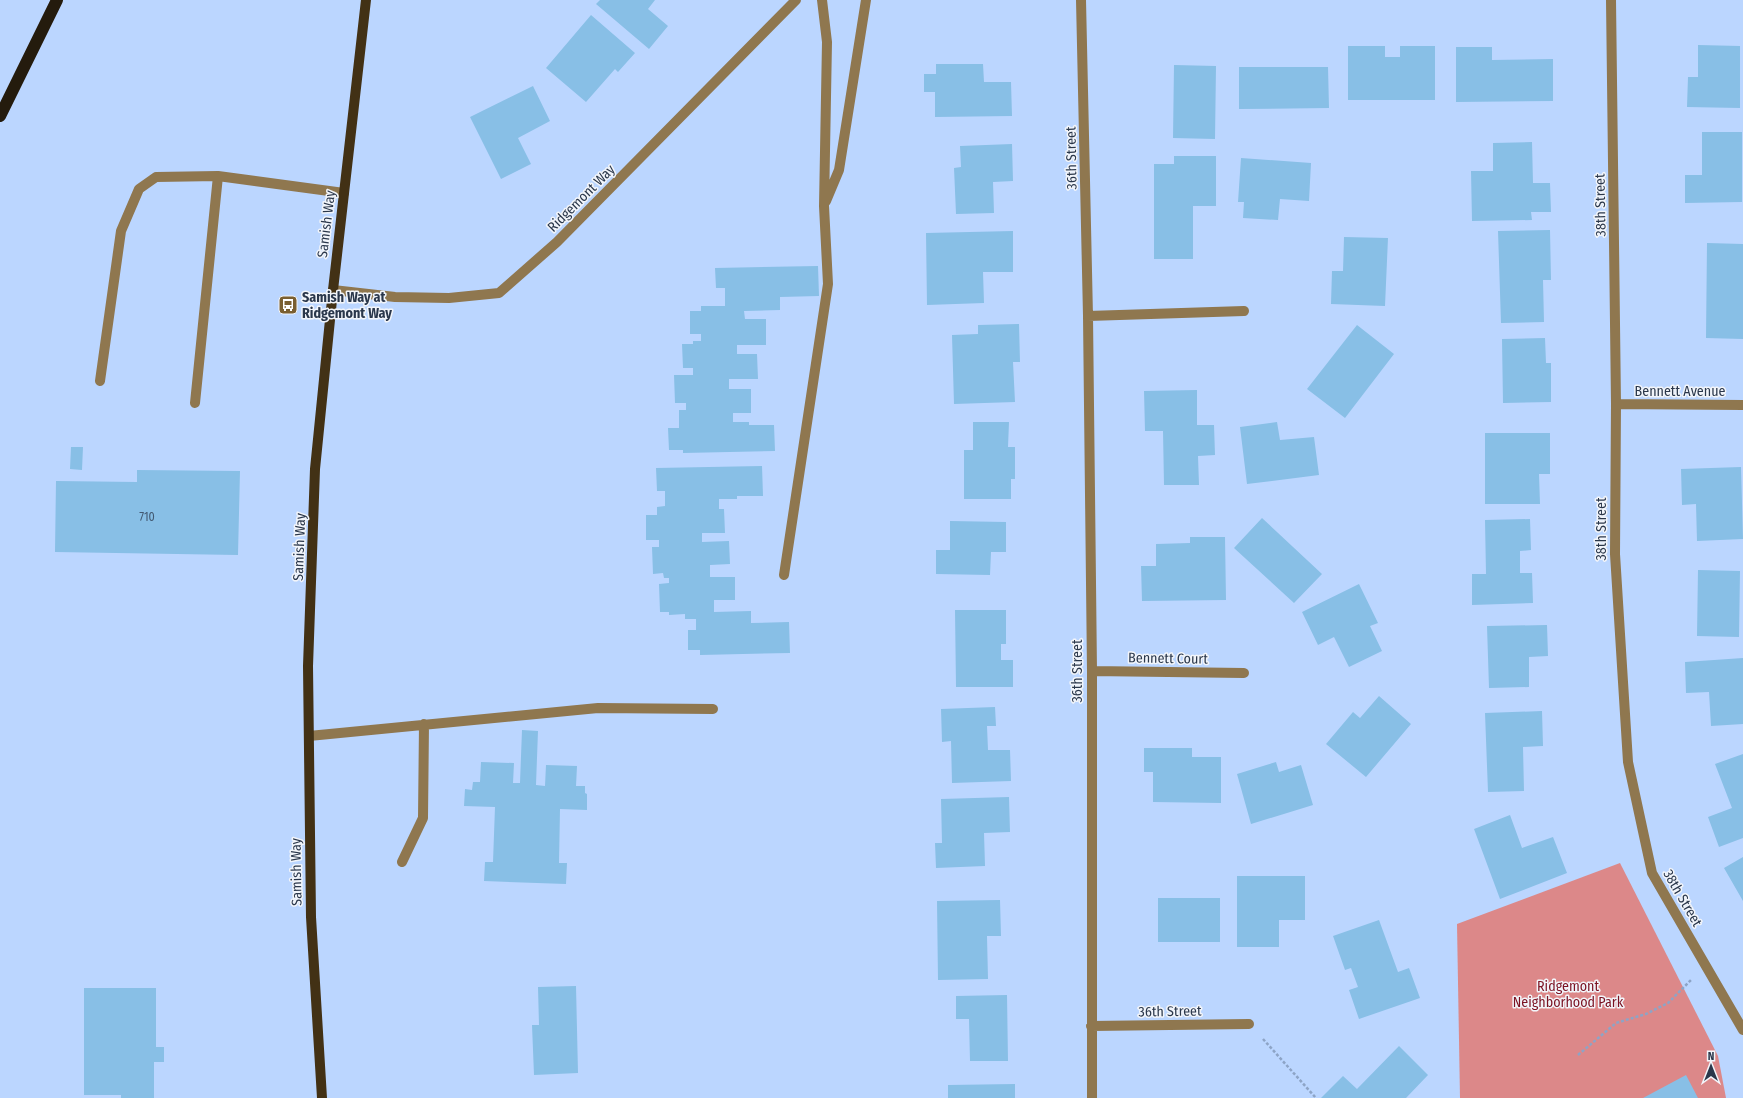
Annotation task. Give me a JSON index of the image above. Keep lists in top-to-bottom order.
{
  "streets": {
    "main road": ["Samish Way"],
    "street": [
      "36th Street",
      "Ridgemont Way",
      "38th Street",
      "Bennett Avenue",
      "Bennett Court"
    ]
  },
  "crossings": [
    ["36th Street", "Bennett Court"],
    ["Ridgemont Way", "Samish Way"],
    ["38th Street", "Bennett Avenue"]
  ],
  "parks": ["Ridgemont Neighborhood Park"],
  "places": {
    "bus stop": ["Samish Way at Ridgemont Way"]
  },
  "house_numbers": ["710"],
  "north": "top"
}
